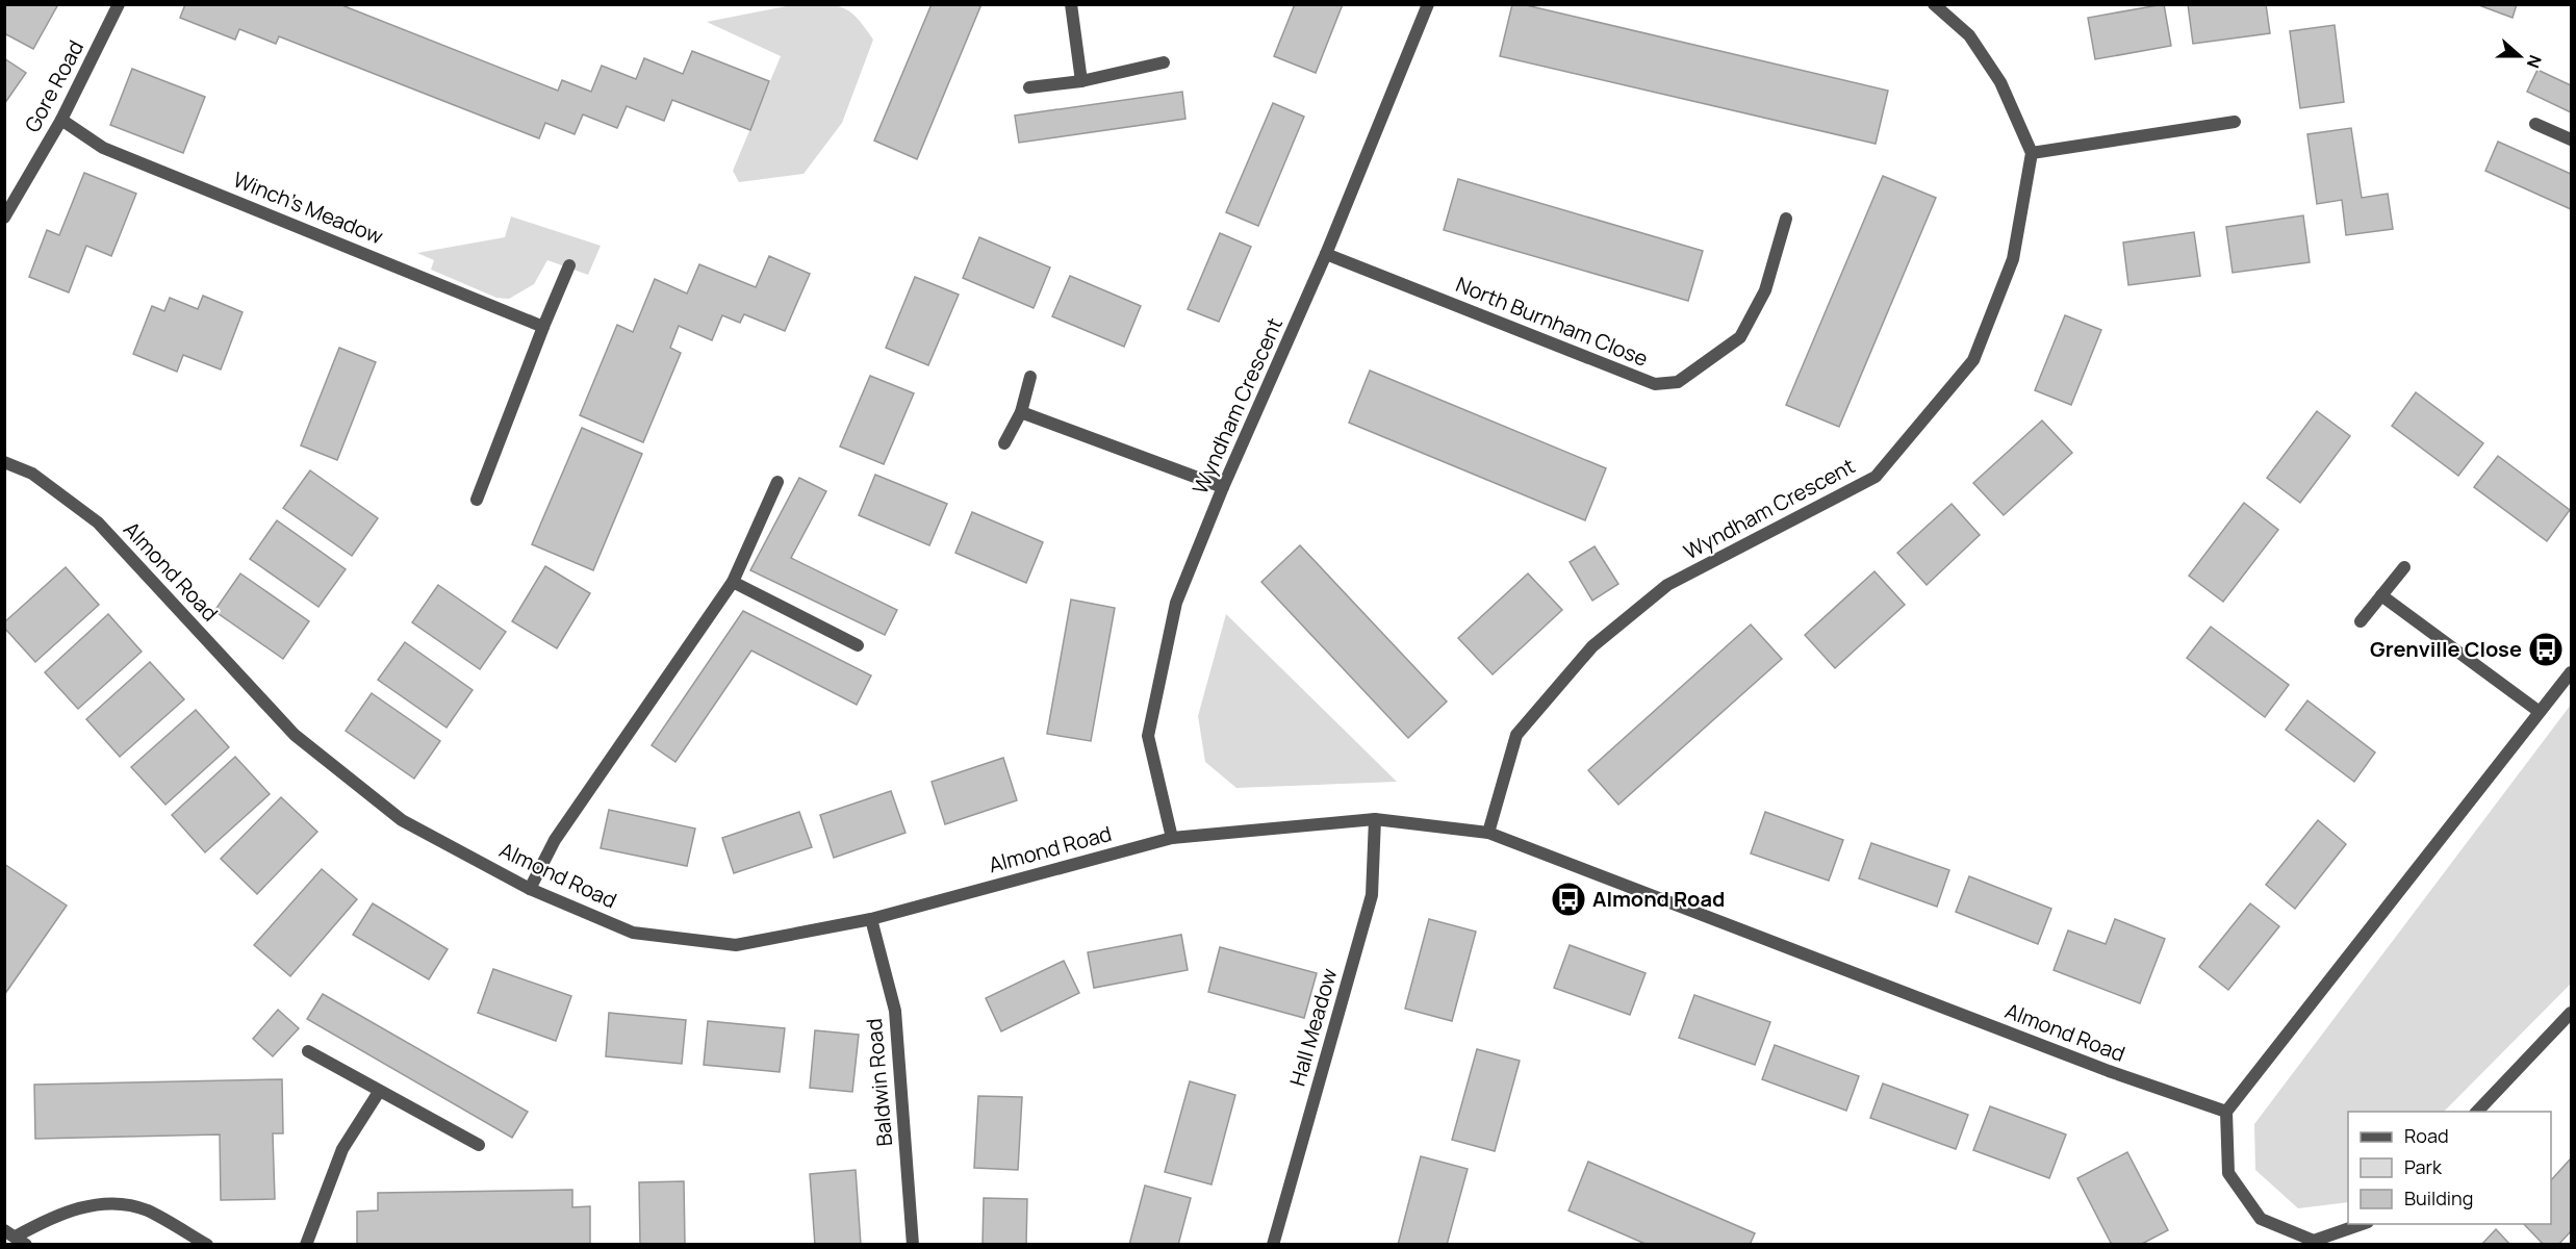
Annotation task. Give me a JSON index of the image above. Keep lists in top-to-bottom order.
{
  "streets": {
    "street": [
      "Gore Road",
      "Winch's Meadow",
      "North Burnham Close",
      "Wyndham Crescent",
      "Almond Road",
      "Hall Meadow",
      "Baldwin Road"
    ]
  },
  "crossings": [
    ["Gore Road", "Winch's Meadow"],
    ["North Burnham Close", "Wyndham Crescent"],
    ["Wyndham Crescent", "Almond Road"],
    ["Almond Road", "Hall Meadow"],
    ["Almond Road", "Baldwin Road"]
  ],
  "places": {
    "bus stop": ["Grenville Close", "Almond Road"]
  },
  "legend": ["Road", "Park", "Building"],
  "north": "right"
}
